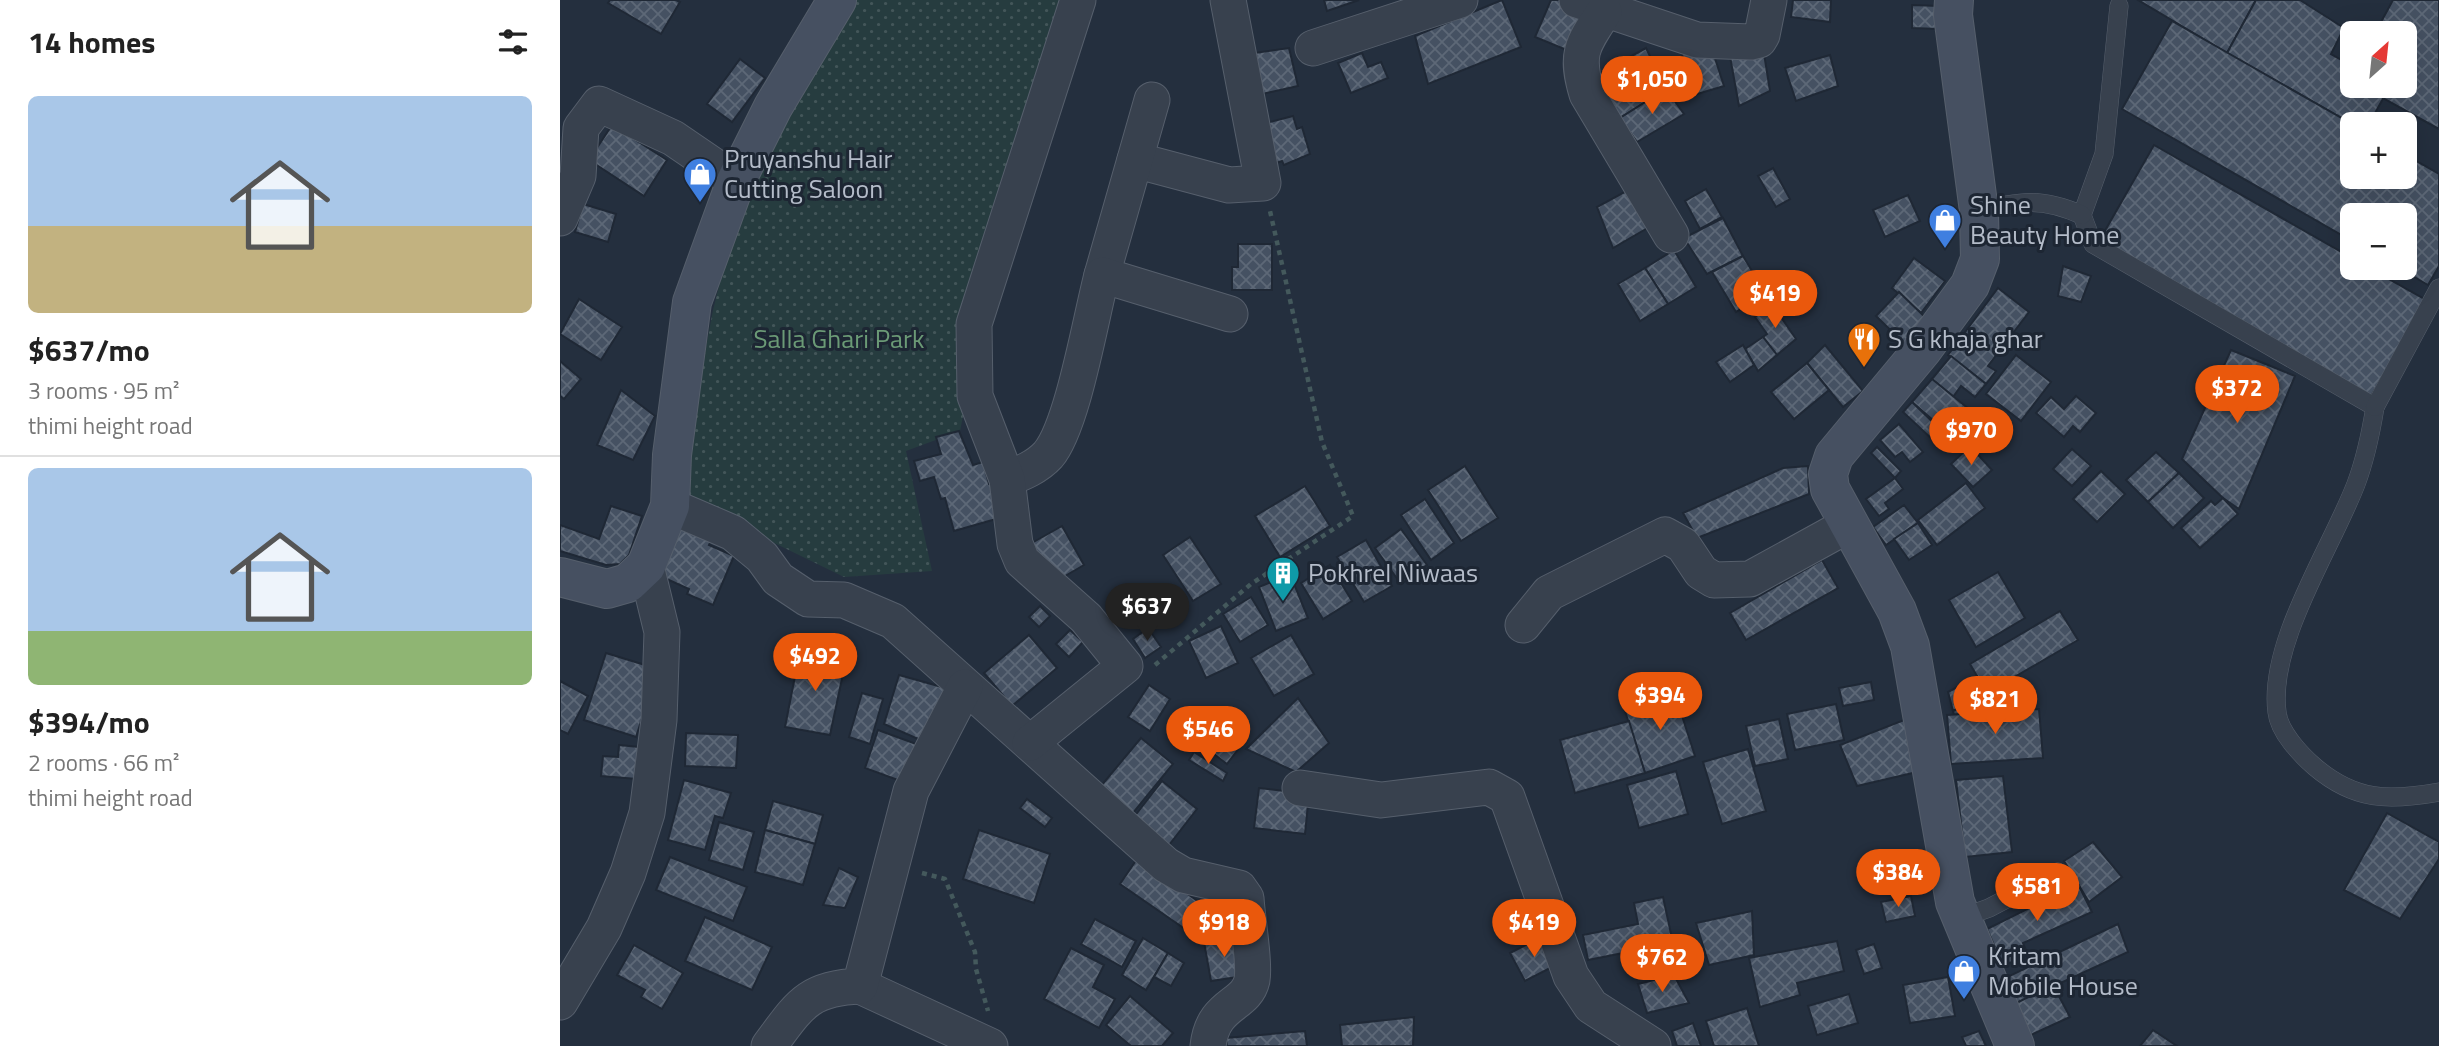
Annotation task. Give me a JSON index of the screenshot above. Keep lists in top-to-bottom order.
{
  "parks": ["Salla Ghari Park"],
  "places": {
    "shop": ["Pruyanshu Hair Cutting Saloon", "Shine Beauty Home", "Kritam Mobile House"],
    "restaurant": ["S G khaja ghar"],
    "building": ["Pokhrel Niwaas"]
  },
  "north": "top right",
  "page": {
    "heading": "14 homes",
    "map_buttons": ["+", "−"],
    "price": [
      "$1,050",
      "$419",
      "$372",
      "$970",
      "$637",
      "$492",
      "$394",
      "$821",
      "$546",
      "$384",
      "$581",
      "$918",
      "$419",
      "$762"
    ],
    "list": [
      {
        "name": "$637/mo",
        "note": "3 rooms · 95 m² · thimi height road"
      },
      {
        "name": "$394/mo",
        "note": "2 rooms · 66 m² · thimi height road"
      }
    ]
  }
}
